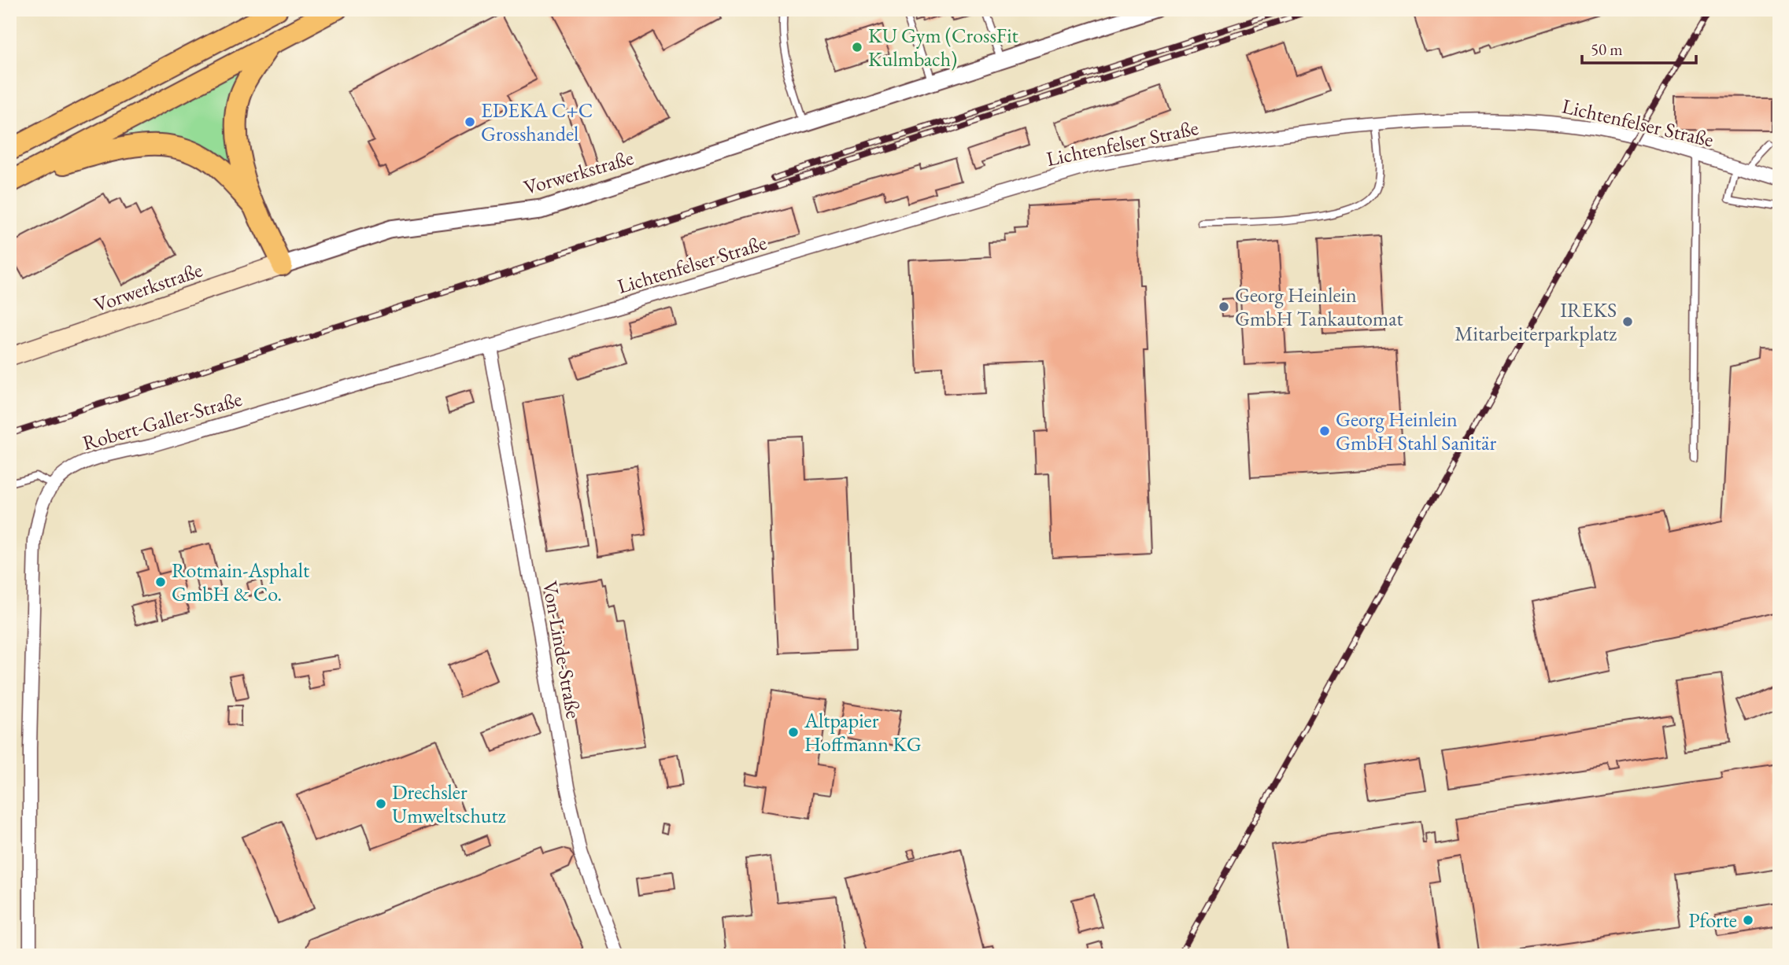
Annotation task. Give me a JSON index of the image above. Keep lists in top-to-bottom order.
{
  "streets": {
    "main road": ["Vorwerkstraße"],
    "street": ["Lichtenfelser Straße", "Robert-Galler-Straße", "Von-Linde-Straße"]
  },
  "crossings": [
    ["Lichtenfelser Straße", "Robert-Galler-Straße"],
    ["Lichtenfelser Straße", "Von-Linde-Straße"],
    ["Robert-Galler-Straße", "Von-Linde-Straße"]
  ],
  "places": [
    "KU Gym (CrossFit Kulmbach)",
    "EDEKA C+C Grosshandel",
    "Georg Heinlein GmbH Tankautomat",
    "IREKS Mitarbeiterparkplatz",
    "Georg Heinlein GmbH Stahl Sanitär",
    "Rotmain-Asphalt GmbH & Co.",
    "Altpapier Hoffmann KG",
    "Drechsler Umweltschutz",
    "Pforte"
  ],
  "scale_bar": "50 m"
}
